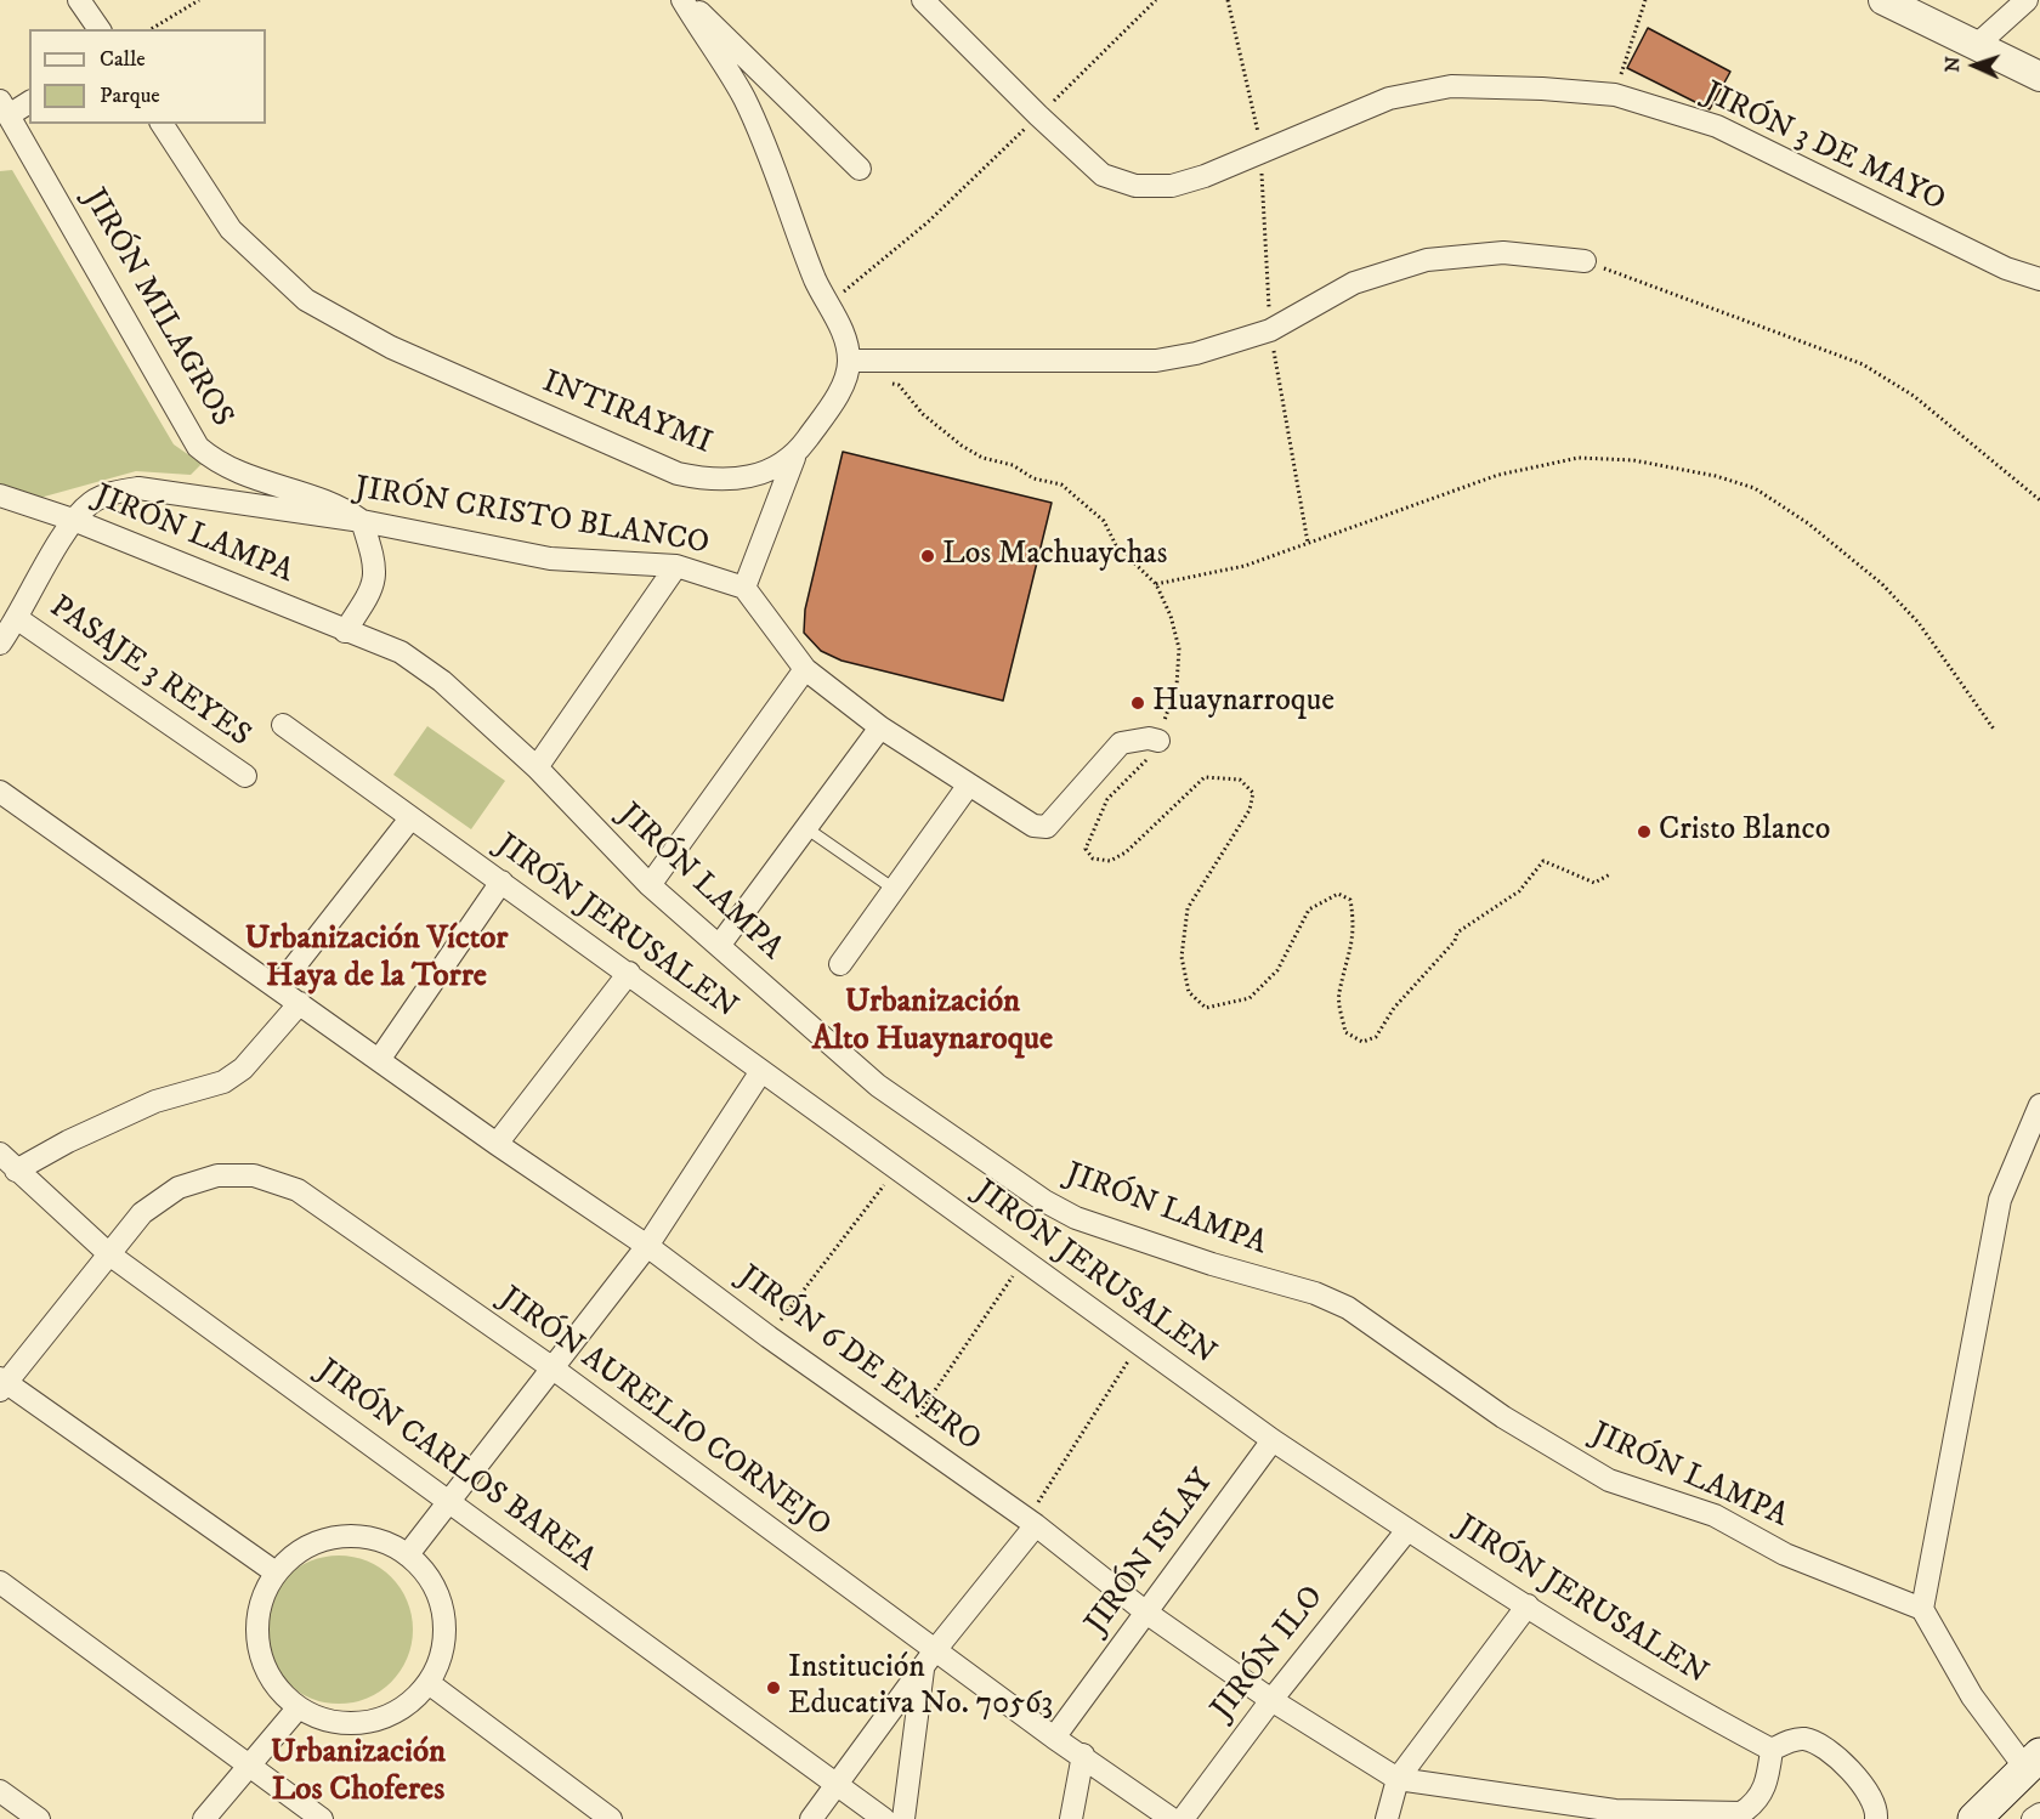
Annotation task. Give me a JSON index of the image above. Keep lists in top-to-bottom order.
{
  "streets": {
    "street": [
      "JIRÓN 3 DE MAYO",
      "JIRÓN MILAGROS",
      "INTIRAYMI",
      "JIRÓN CRISTO BLANCO",
      "JIRÓN LAMPA",
      "PASAJE 3 REYES",
      "JIRÓN JERUSALEN",
      "JIRÓN 6 DE ENERO",
      "JIRÓN AURELIO CORNEJO",
      "JIRÓN CARLOS BAREA",
      "JIRÓN ISLAY",
      "JIRÓN ILO"
    ]
  },
  "crossings": [
    ["JIRÓN MILAGROS", "JIRÓN CRISTO BLANCO"],
    ["JIRÓN CRISTO BLANCO", "JIRÓN LAMPA"],
    ["JIRÓN JERUSALEN", "JIRÓN 6 DE ENERO"],
    ["JIRÓN JERUSALEN", "JIRÓN ISLAY"],
    ["JIRÓN JERUSALEN", "JIRÓN ILO"],
    ["JIRÓN 6 DE ENERO", "JIRÓN ISLAY"],
    ["JIRÓN 6 DE ENERO", "JIRÓN ILO"],
    ["JIRÓN AURELIO CORNEJO", "JIRÓN CARLOS BAREA"],
    ["JIRÓN AURELIO CORNEJO", "JIRÓN ISLAY"]
  ],
  "districts": ["Urbanización Víctor Haya de la Torre", "Urbanización Alto Huaynaroque", "Urbanización Los Choferes"],
  "places": [
    "Los Machuaychas",
    "Huaynarroque",
    "Cristo Blanco",
    "Institución Educativa No. 70563"
  ],
  "legend": ["Calle", "Parque"],
  "north": "left"
}
